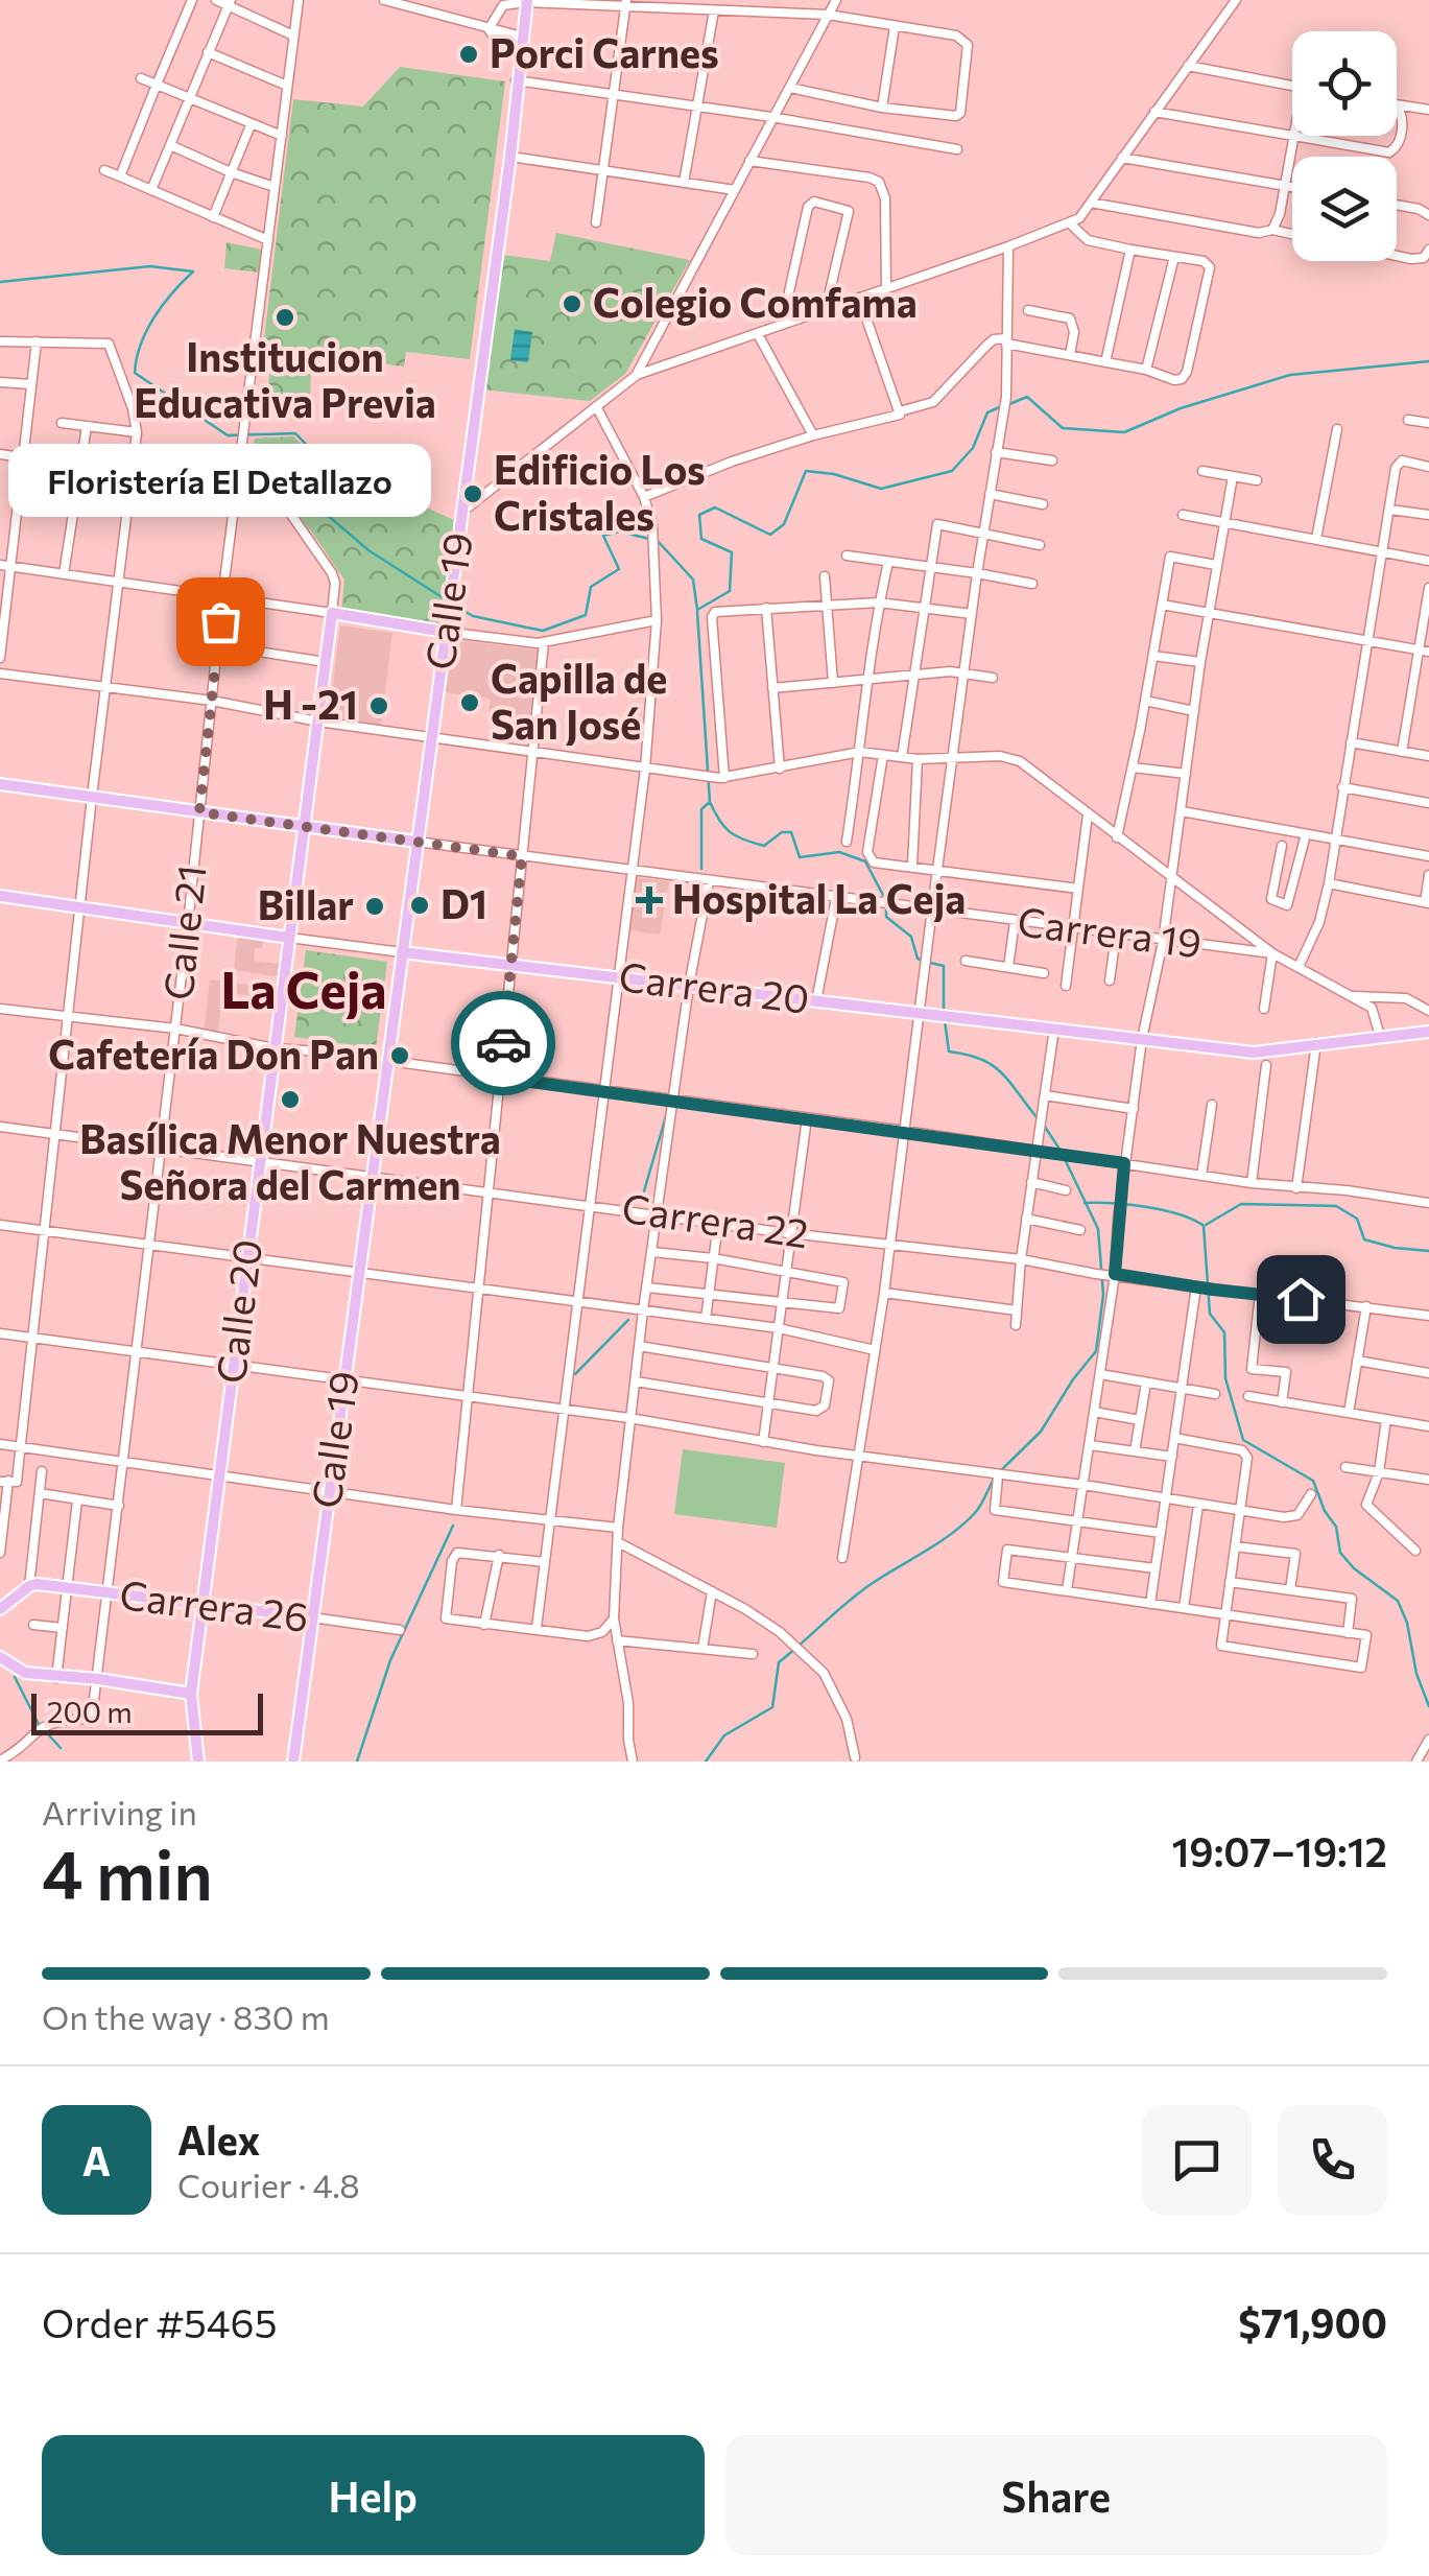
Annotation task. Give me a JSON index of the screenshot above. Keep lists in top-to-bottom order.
{
  "streets": {
    "main road": [
      "Calle 19",
      "Carrera 19",
      "Carrera 20",
      "Calle 20",
      "Carrera 26"
    ],
    "street": ["Calle 21", "Carrera 22"]
  },
  "crossings": [
    ["Calle 19", "Carrera 19"],
    ["Calle 19", "Carrera 20"],
    ["Calle 19", "Carrera 22"],
    ["Calle 19", "Carrera 26"],
    ["Calle 21", "Carrera 19"],
    ["Calle 21", "Carrera 20"],
    ["Calle 21", "Carrera 22"],
    ["Calle 21", "Carrera 26"],
    ["Carrera 19", "Carrera 20"],
    ["Carrera 19", "Calle 20"],
    ["Carrera 20", "Calle 20"],
    ["Carrera 22", "Calle 20"],
    ["Calle 20", "Carrera 26"]
  ],
  "districts": ["La Ceja"],
  "places": {
    "other": [
      "Porci Carnes",
      "Colegio Comfama",
      "Institucion Educativa Previa",
      "Edificio Los Cristales",
      "Floristería El Detallazo",
      "Capilla de San José",
      "H -21",
      "D1",
      "Billar",
      "Cafetería Don Pan",
      "Basílica Menor Nuestra Señora del Carmen"
    ],
    "health": ["Hospital La Ceja"]
  },
  "scale_bar": "200 m",
  "page": {
    "bubble": "Floristería El Detallazo",
    "scale": "200 m",
    "heading": ["4 min", "Arriving in", "19:07–19:12"],
    "panel": [
      "Alex",
      "Courier · 4.8",
      "Order #5465",
      "$71,900"
    ],
    "bar": "On the way · 830 m",
    "round": "A",
    "buttons": ["Help", "Share"]
  }
}
